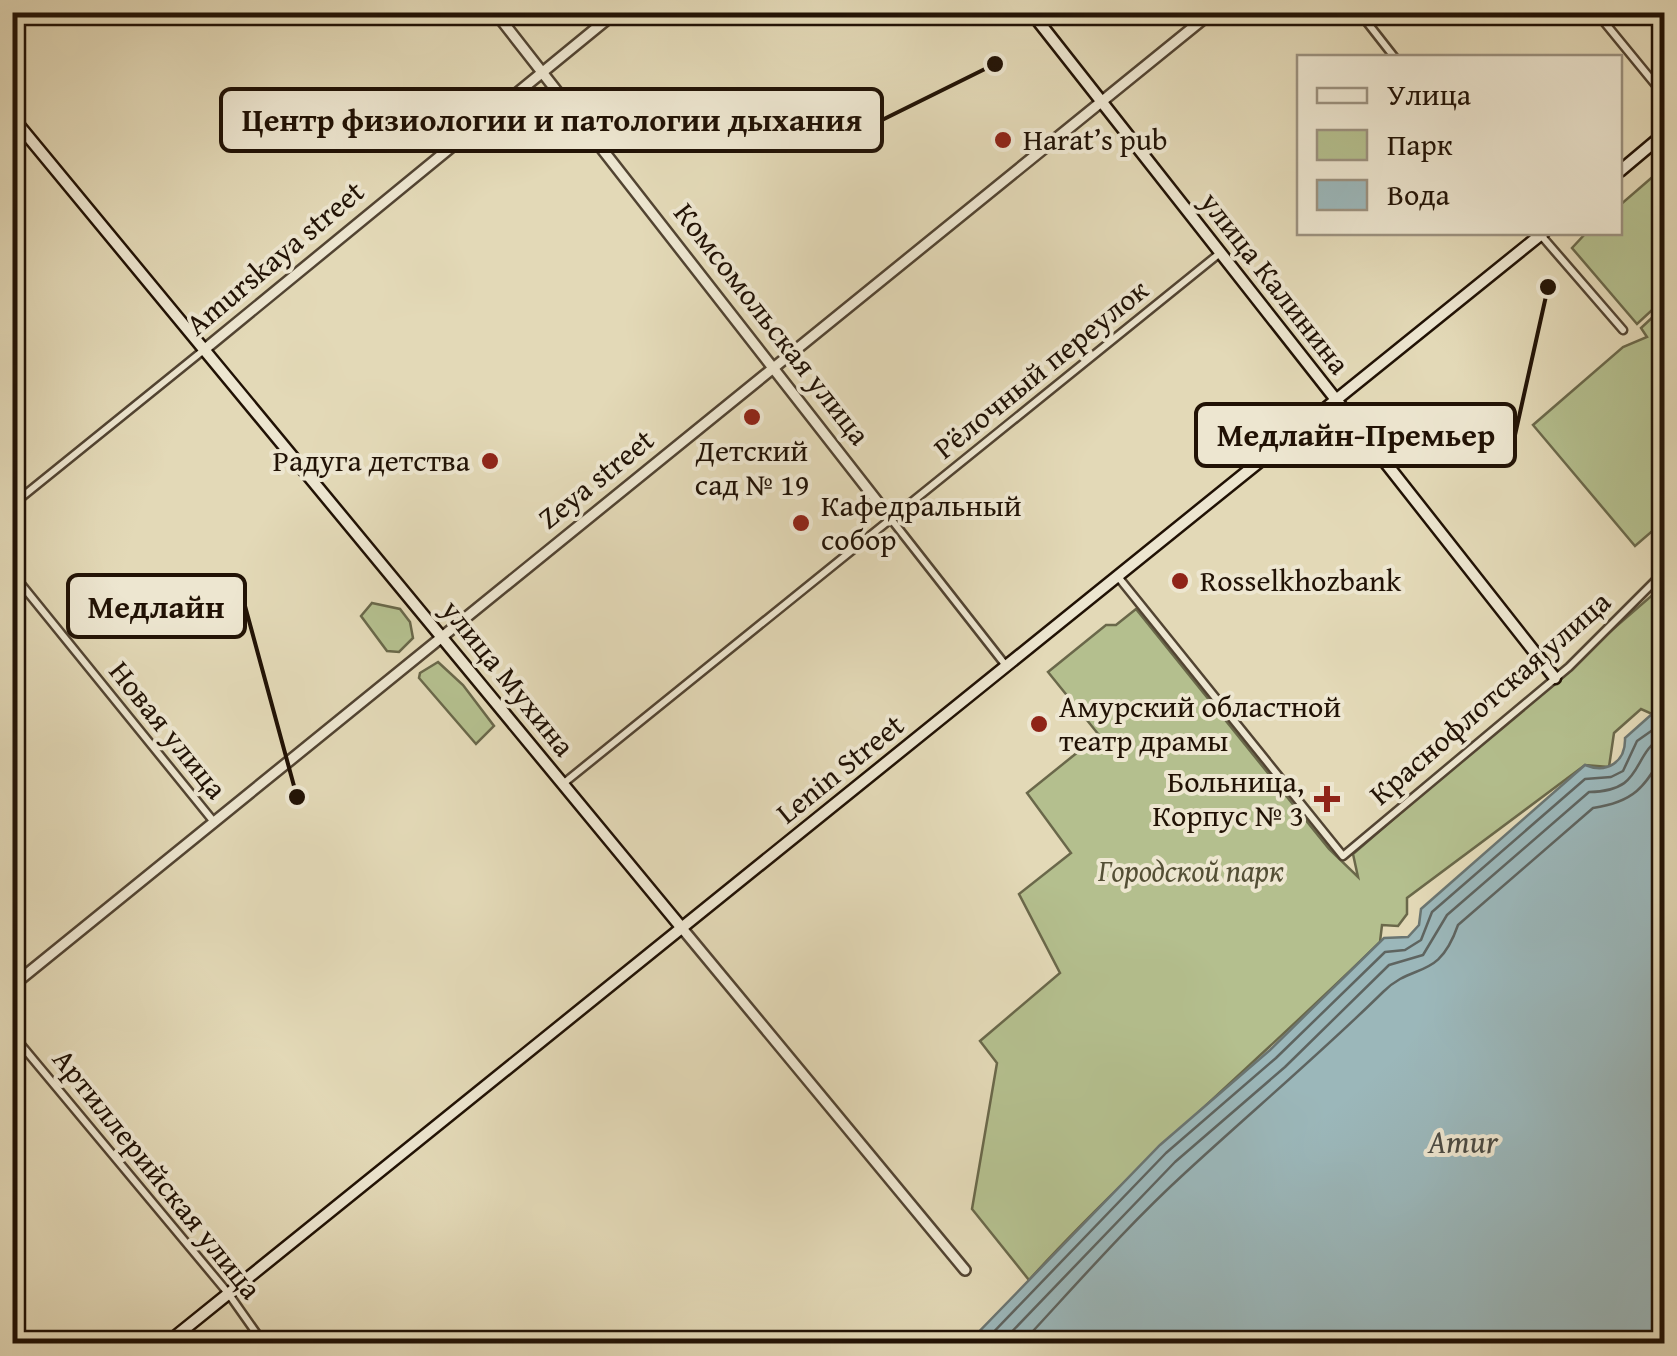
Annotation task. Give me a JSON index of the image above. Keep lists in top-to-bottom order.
{
  "streets": {
    "main road": ["улица Калинина", "улица Мухина", "Lenin Street"],
    "street": [
      "Amurskaya street",
      "Комсомольская улица",
      "Рёлочный переулок",
      "Zeya street",
      "Краснофлотская улица",
      "Новая улица",
      "Артиллерийская улица"
    ]
  },
  "crossings": [
    ["Amurskaya street", "Комсомольская улица"],
    ["Amurskaya street", "улица Мухина"],
    ["улица Калинина", "Рёлочный переулок"],
    ["улица Калинина", "Zeya street"],
    ["улица Калинина", "Краснофлотская улица"],
    ["улица Калинина", "Lenin Street"],
    ["Комсомольская улица", "Рёлочный переулок"],
    ["Комсомольская улица", "Zeya street"],
    ["Комсомольская улица", "Lenin Street"],
    ["Рёлочный переулок", "улица Мухина"],
    ["Zeya street", "улица Мухина"],
    ["Zeya street", "Новая улица"],
    ["улица Мухина", "Lenin Street"],
    ["Краснофлотская улица", "Lenin Street"],
    ["Lenin Street", "Артиллерийская улица"]
  ],
  "water": ["Amur"],
  "parks": ["Городской парк"],
  "places": {
    "other": [
      "Центр физиологии и патологии дыхания",
      "Harat’s pub",
      "Медлайн-Премьер",
      "Детский сад № 19",
      "Радуга детства",
      "Кафедральный собор",
      "Rosselkhozbank",
      "Амурский областной театр драмы",
      "Медлайн"
    ],
    "health": ["Больница, Корпус № 3"]
  },
  "legend": ["Улица", "Парк", "Вода"]
}
